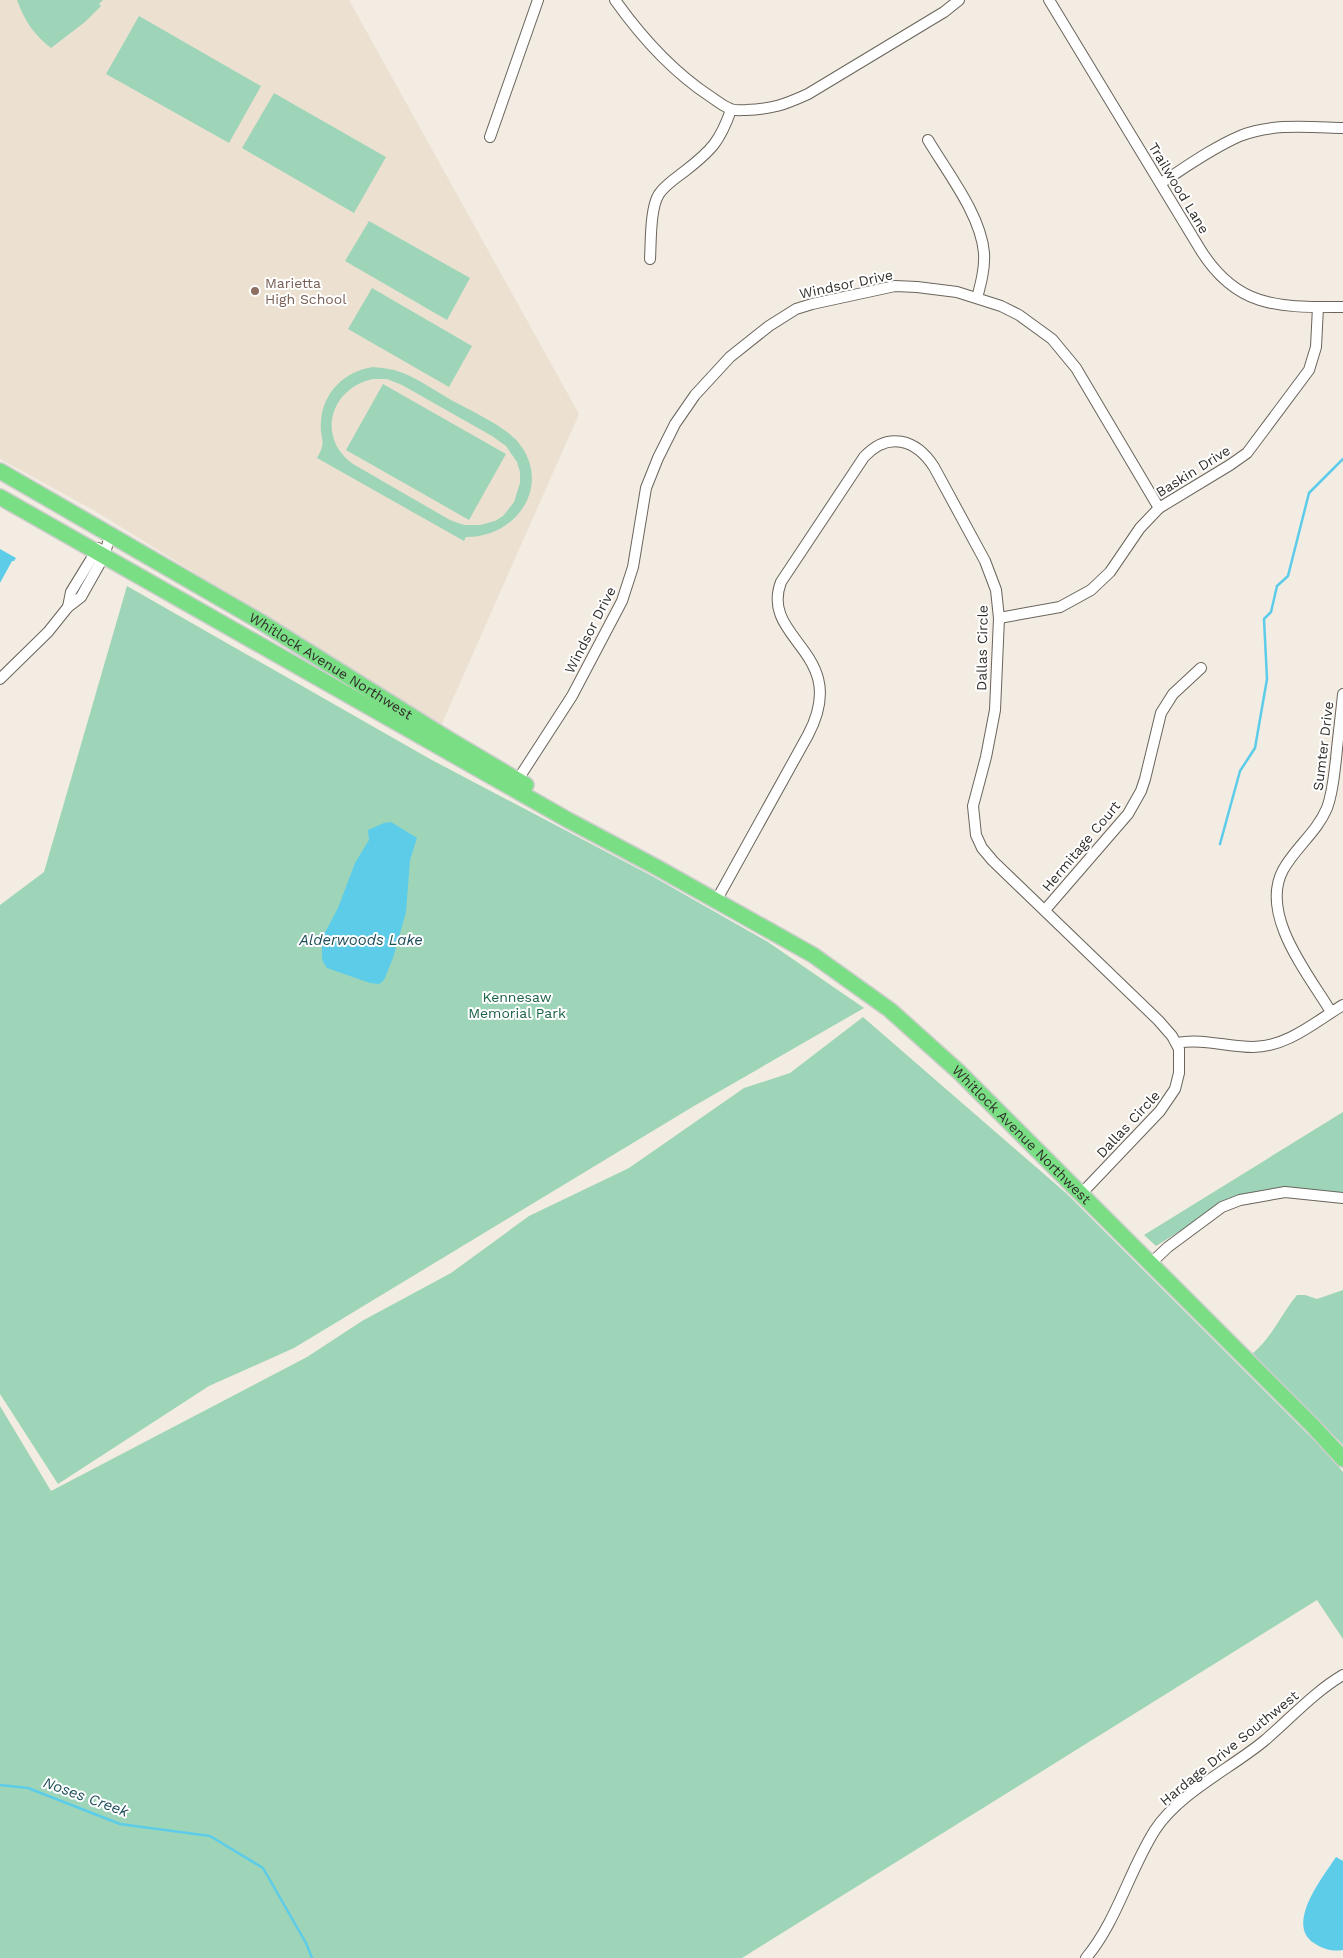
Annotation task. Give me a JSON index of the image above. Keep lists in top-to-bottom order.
{
  "streets": {
    "highway": ["Whitlock Avenue Northwest"],
    "street": [
      "Trailwood Lane",
      "Windsor Drive",
      "Baskin Drive",
      "Dallas Circle",
      "Sumter Drive",
      "Hermitage Court",
      "Hardage Drive Southwest"
    ]
  },
  "crossings": [
    ["Trailwood Lane", "Baskin Drive"],
    ["Windsor Drive", "Baskin Drive"],
    ["Windsor Drive", "Whitlock Avenue Northwest"],
    ["Baskin Drive", "Dallas Circle"],
    ["Dallas Circle", "Whitlock Avenue Northwest"],
    ["Dallas Circle", "Hermitage Court"]
  ],
  "water": ["Alderwoods Lake", "Noses Creek"],
  "parks": ["Kennesaw Memorial Park"],
  "places": ["Marietta High School"]
}
